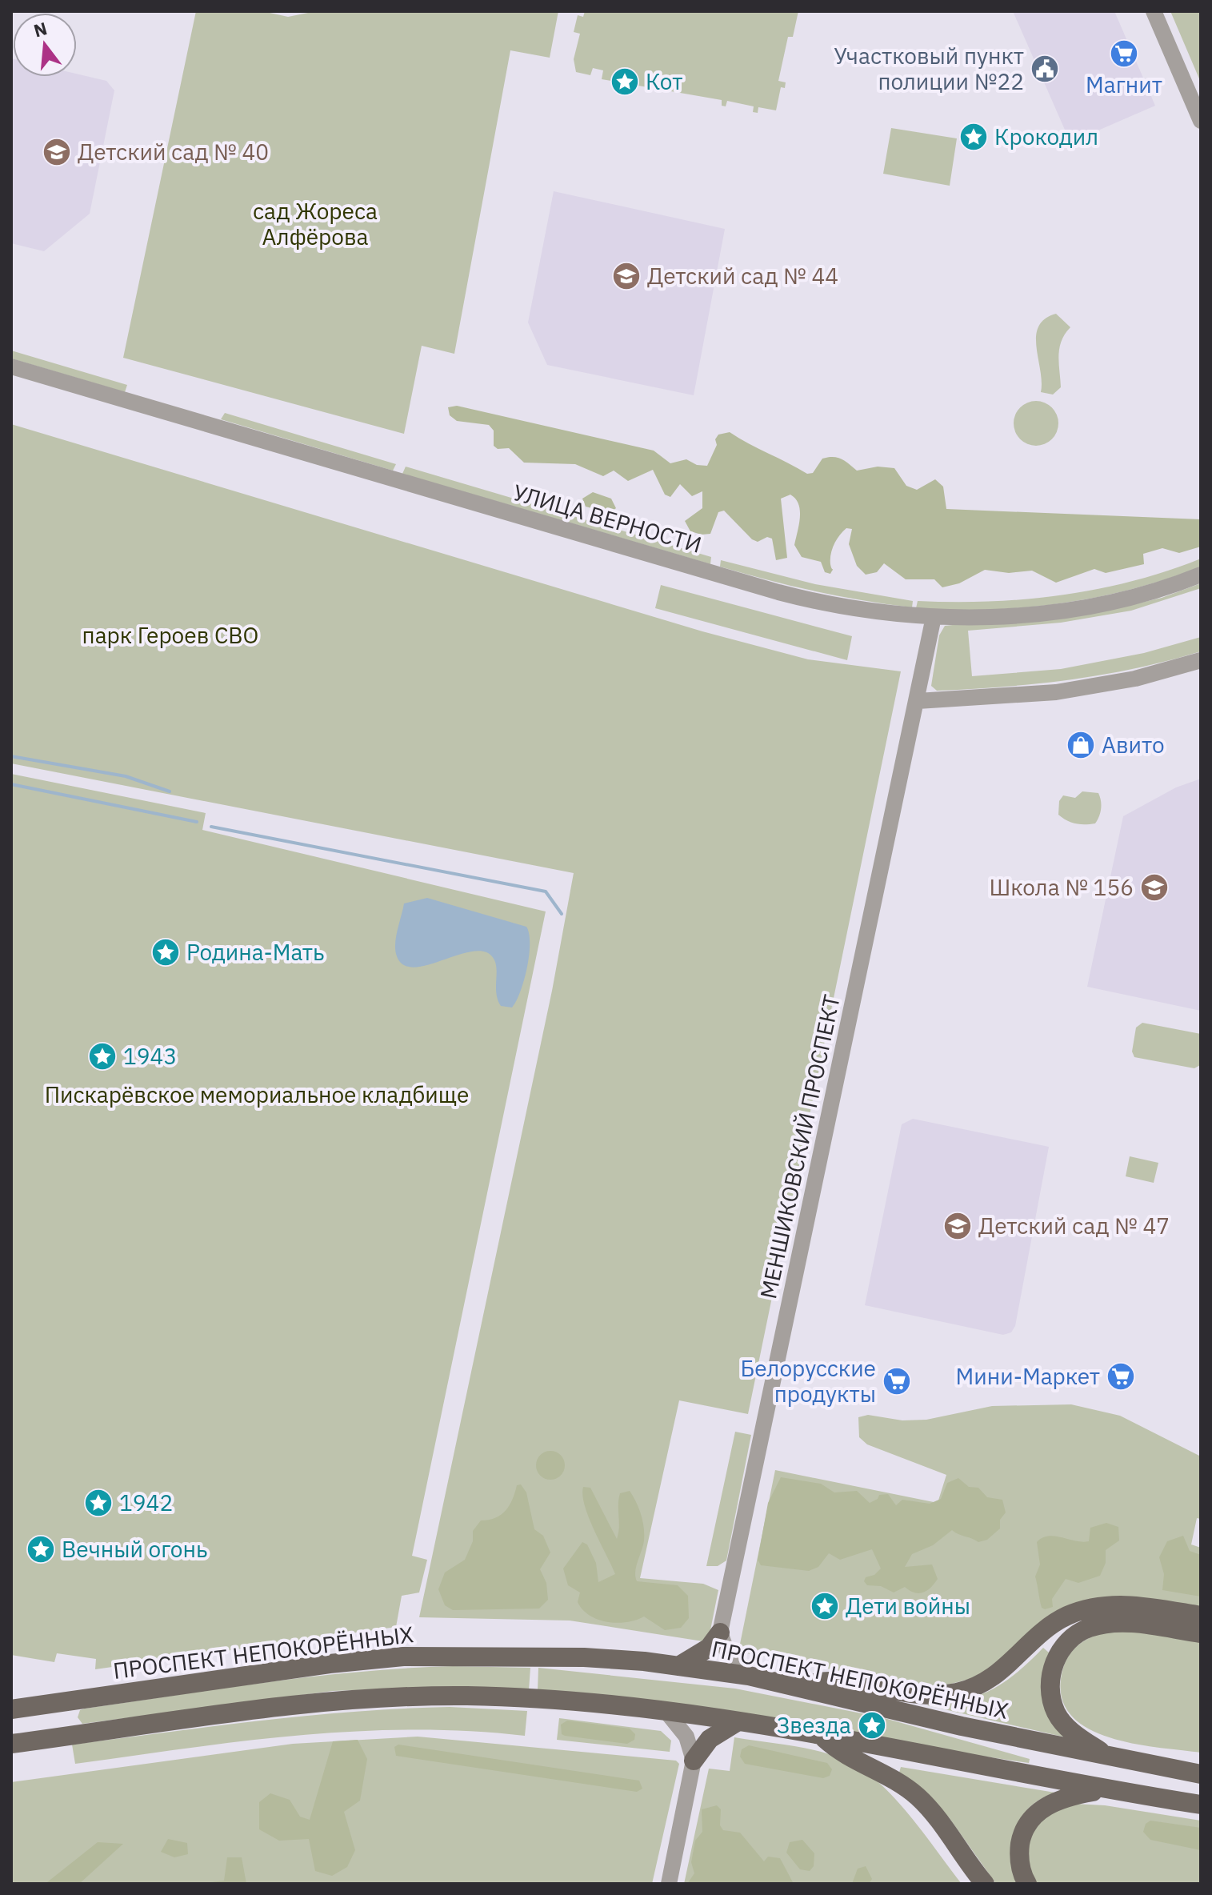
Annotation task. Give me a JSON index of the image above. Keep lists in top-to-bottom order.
{
  "streets": {
    "main road": ["ПРОСПЕКТ НЕПОКОРЁННЫХ"],
    "street": ["УЛИЦА ВЕРНОСТИ", "МЕНШИКОВСКИЙ ПРОСПЕКТ"]
  },
  "crossings": [
    ["УЛИЦА ВЕРНОСТИ", "МЕНШИКОВСКИЙ ПРОСПЕКТ"]
  ],
  "parks": ["сад Жореса Алфёрова", "парк Героев СВО", "Пискарёвское мемориальное кладбище"],
  "places": {
    "supermarket": ["Магнит", "Мини-Маркет", "Белорусские продукты"],
    "public building": ["Участковый пункт полиции №22"],
    "place": [
      "Кот",
      "Крокодил",
      "Родина-Мать",
      "1943",
      "1942",
      "Вечный огонь",
      "Дети войны",
      "Звезда"
    ],
    "school or university": [
      "Детский сад № 40",
      "Детский сад № 44",
      "Школа № 156",
      "Детский сад № 47"
    ],
    "shop": ["Авито"]
  },
  "north": "top"
}
